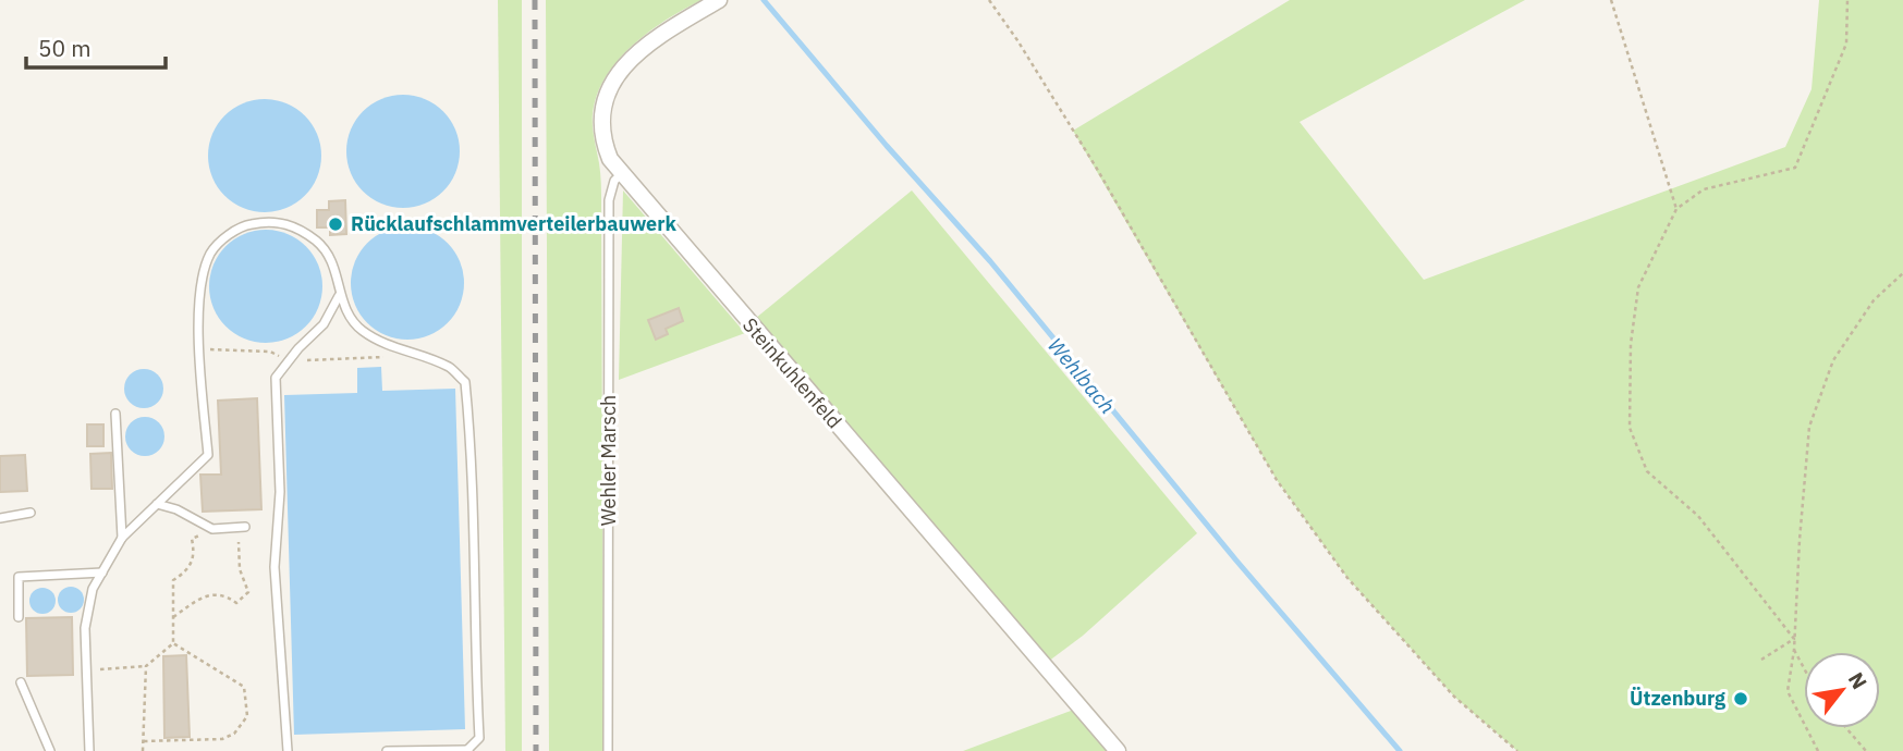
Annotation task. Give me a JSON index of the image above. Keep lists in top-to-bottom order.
{
  "streets": {
    "street": ["Steinkuhlenfeld"],
    "lane": ["Wehler Marsch"]
  },
  "crossings": [
    ["Steinkuhlenfeld", "Wehler Marsch"]
  ],
  "water": ["Wehlbach"],
  "places": ["Rücklaufschlammverteilerbauwerk", "Ützenburg"],
  "scale_bar": "50 m",
  "north": "top right"
}
